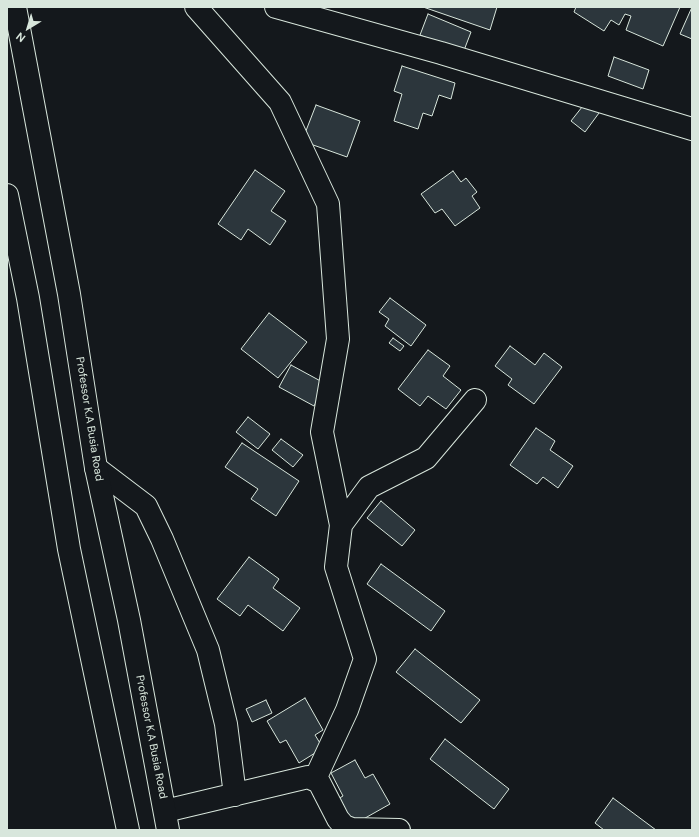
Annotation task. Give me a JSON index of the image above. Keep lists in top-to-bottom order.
{
  "streets": {
    "street": ["Professor K.A Busia Road"]
  },
  "north": "bottom left"
}
